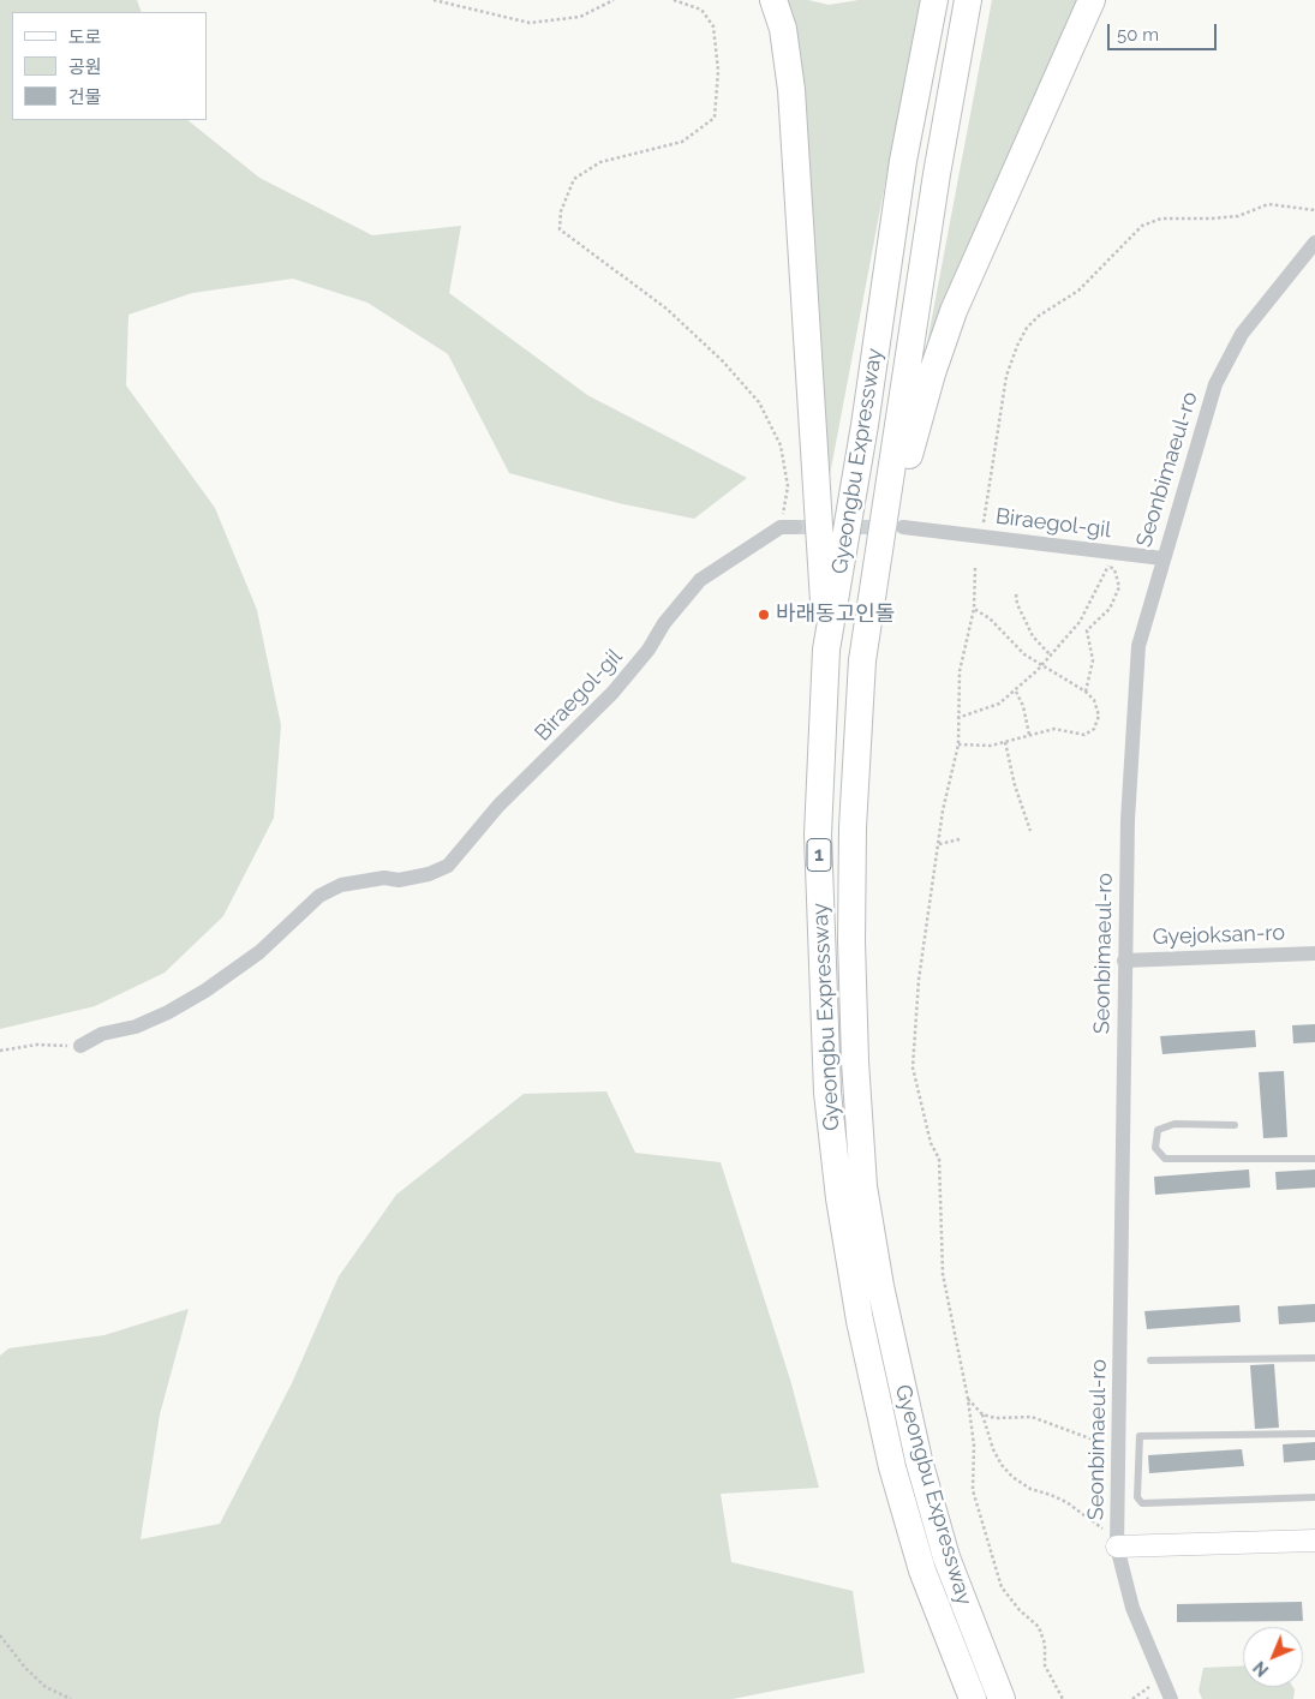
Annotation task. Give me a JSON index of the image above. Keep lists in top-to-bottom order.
{
  "streets": {
    "highway": ["Gyeongbu Expressway", "1"],
    "street": ["Seonbimaeul-ro", "Biraegol-gil", "Gyejoksan-ro"]
  },
  "crossings": [
    ["Seonbimaeul-ro", "Biraegol-gil"],
    ["Seonbimaeul-ro", "Gyejoksan-ro"]
  ],
  "places": ["바래동고인돌"],
  "legend": ["도로", "공원", "건물"],
  "scale_bar": "50 m",
  "north": "bottom left"
}
